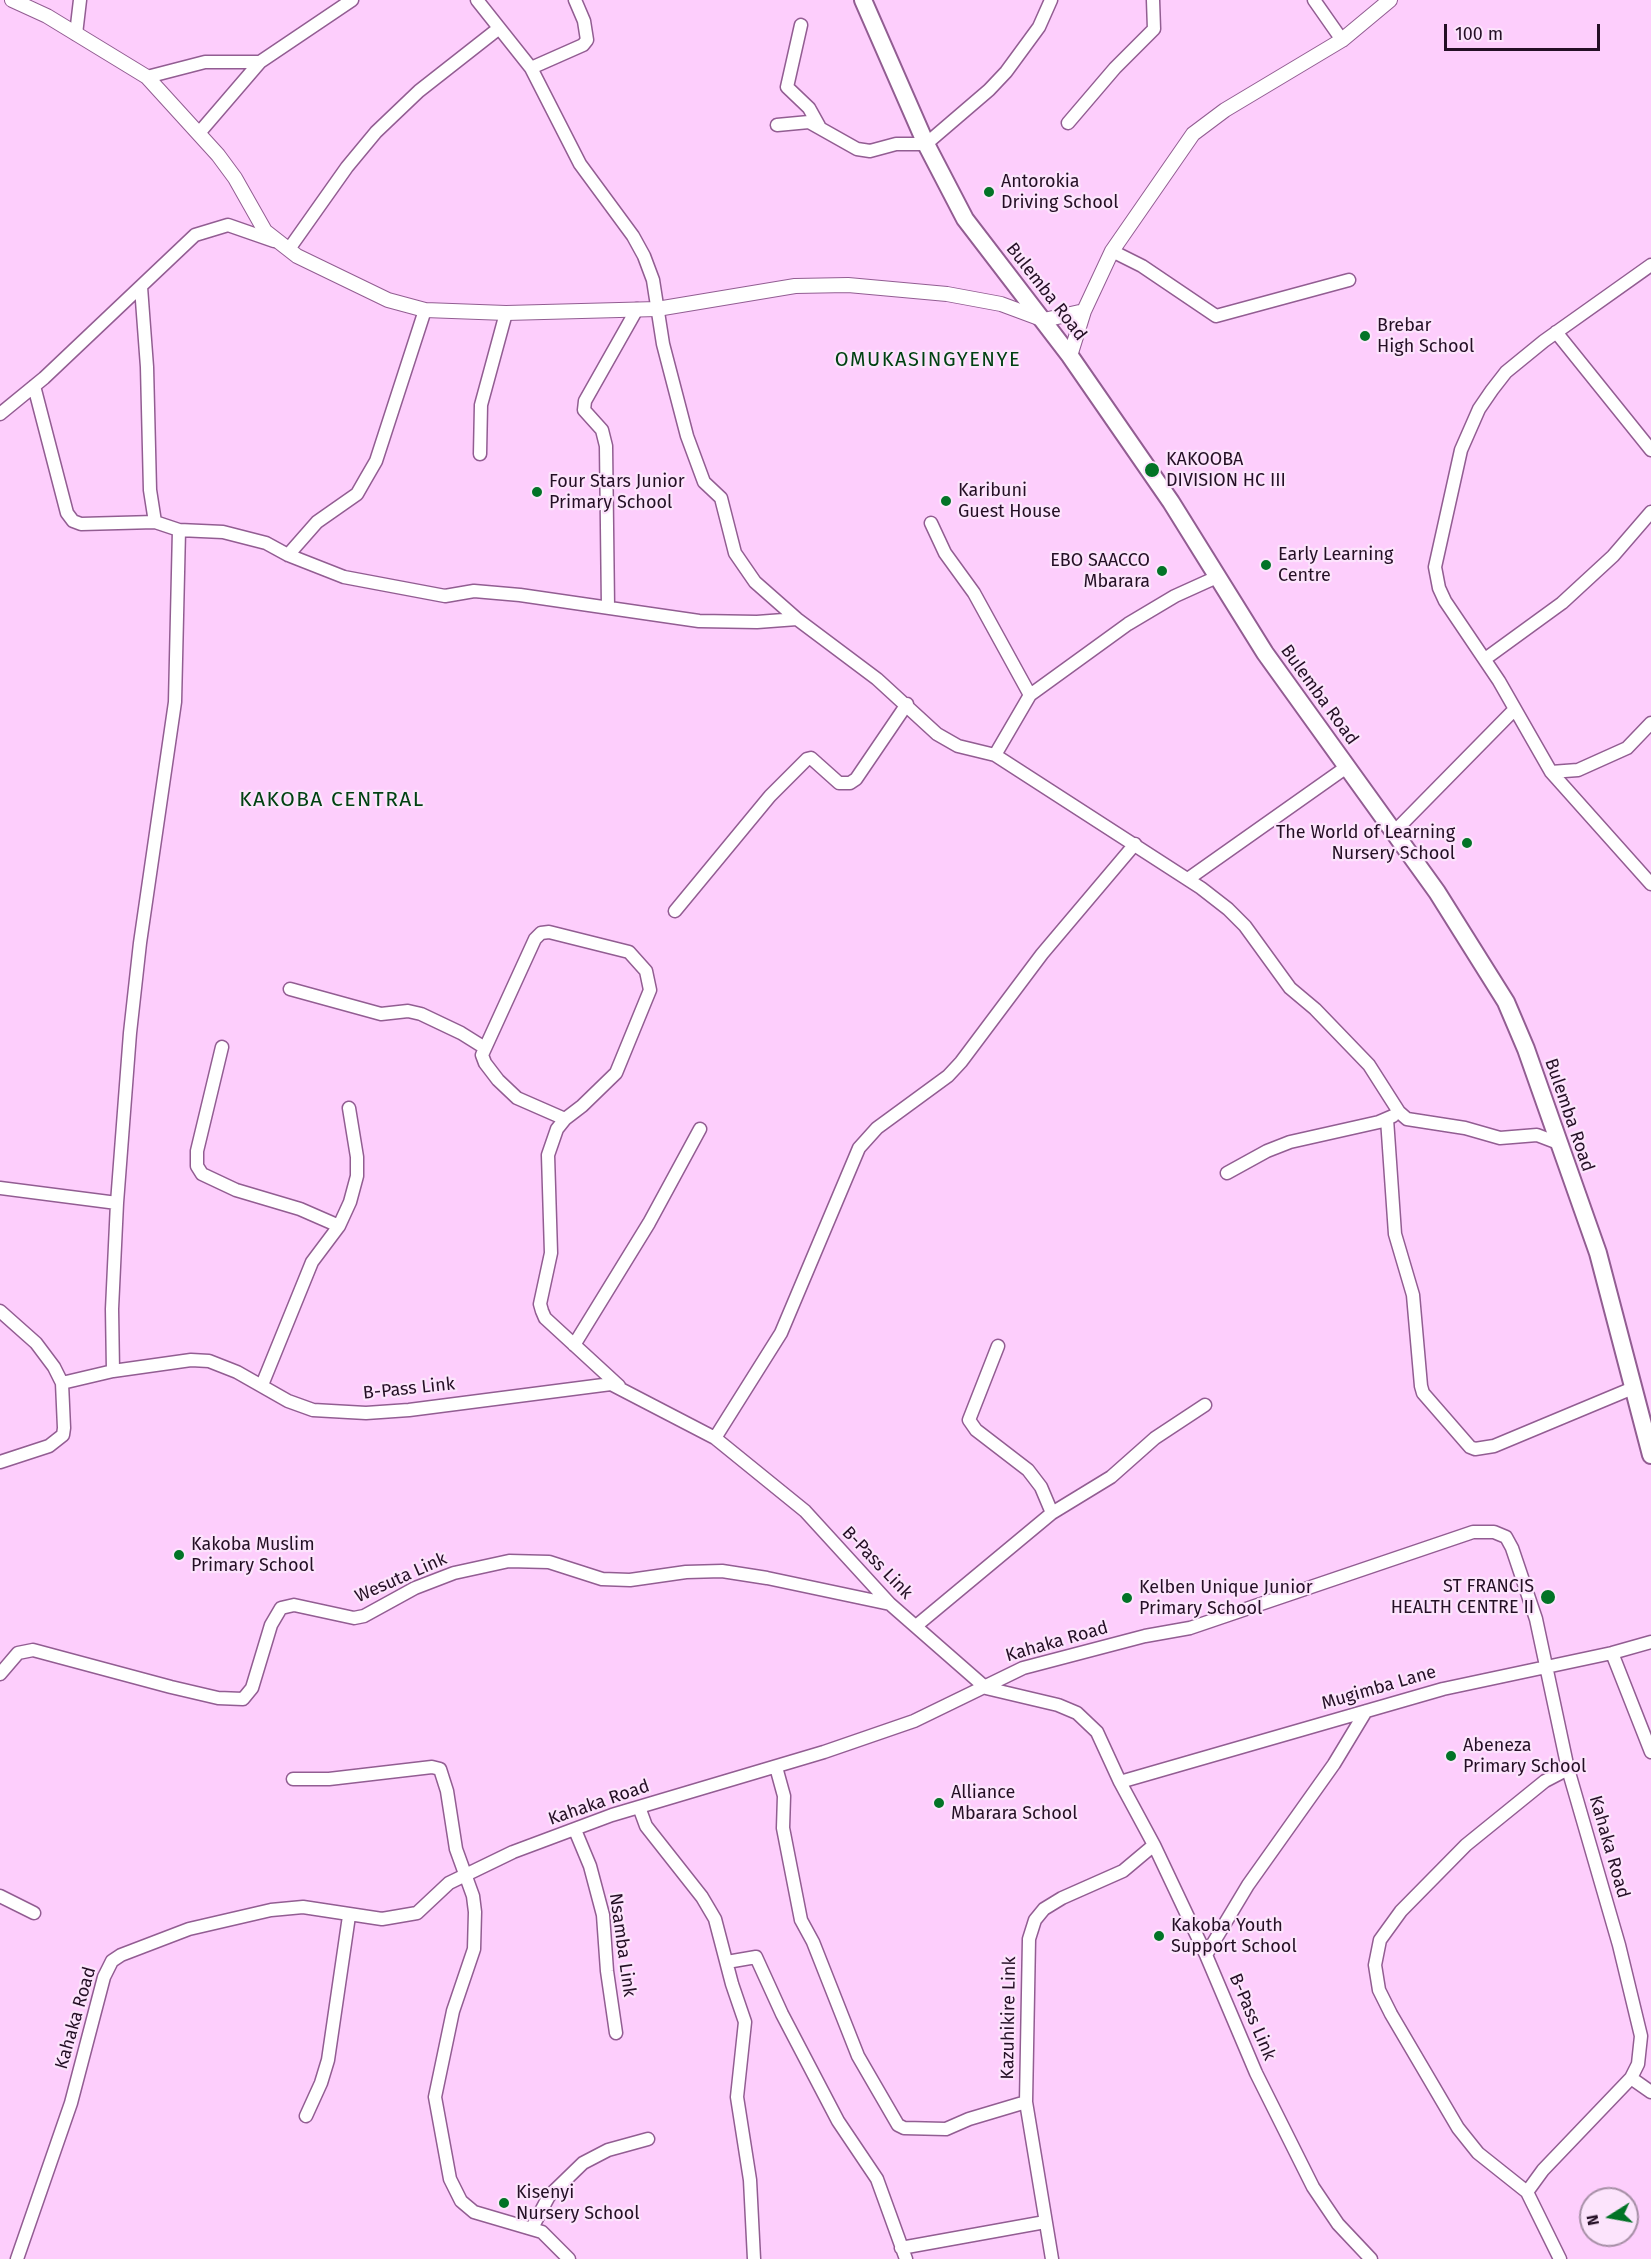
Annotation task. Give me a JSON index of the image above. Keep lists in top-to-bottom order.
{
  "streets": {
    "main road": ["Bulemba Road"],
    "street": [
      "B-Pass Link",
      "Wesuta Link",
      "Kahaka Road",
      "Mugimba Lane",
      "Nsamba Link",
      "Kazuhikire Link"
    ]
  },
  "crossings": [
    ["B-Pass Link", "Wesuta Link"],
    ["B-Pass Link", "Kahaka Road"],
    ["B-Pass Link", "Mugimba Lane"],
    ["B-Pass Link", "Kazuhikire Link"],
    ["Kahaka Road", "Mugimba Lane"],
    ["Kahaka Road", "Nsamba Link"]
  ],
  "districts": ["OMUKASINGYENYE", "KAKOBA CENTRAL"],
  "places": [
    "Antorokia Driving School",
    "Brebar High School",
    "KAKOOBA DIVISION HC III",
    "Four Stars Junior Primary School",
    "Karibuni Guest House",
    "Early Learning Centre",
    "EBO SAACCO Mbarara",
    "The World of Learning Nursery School",
    "Kakoba Muslim Primary School",
    "ST FRANCIS HEALTH CENTRE II",
    "Kelben Unique Junior Primary School",
    "Abeneza Primary School",
    "Alliance Mbarara School",
    "Kakoba Youth Support School",
    "Kisenyi Nursery School"
  ],
  "scale_bar": "100 m",
  "north": "left"
}
